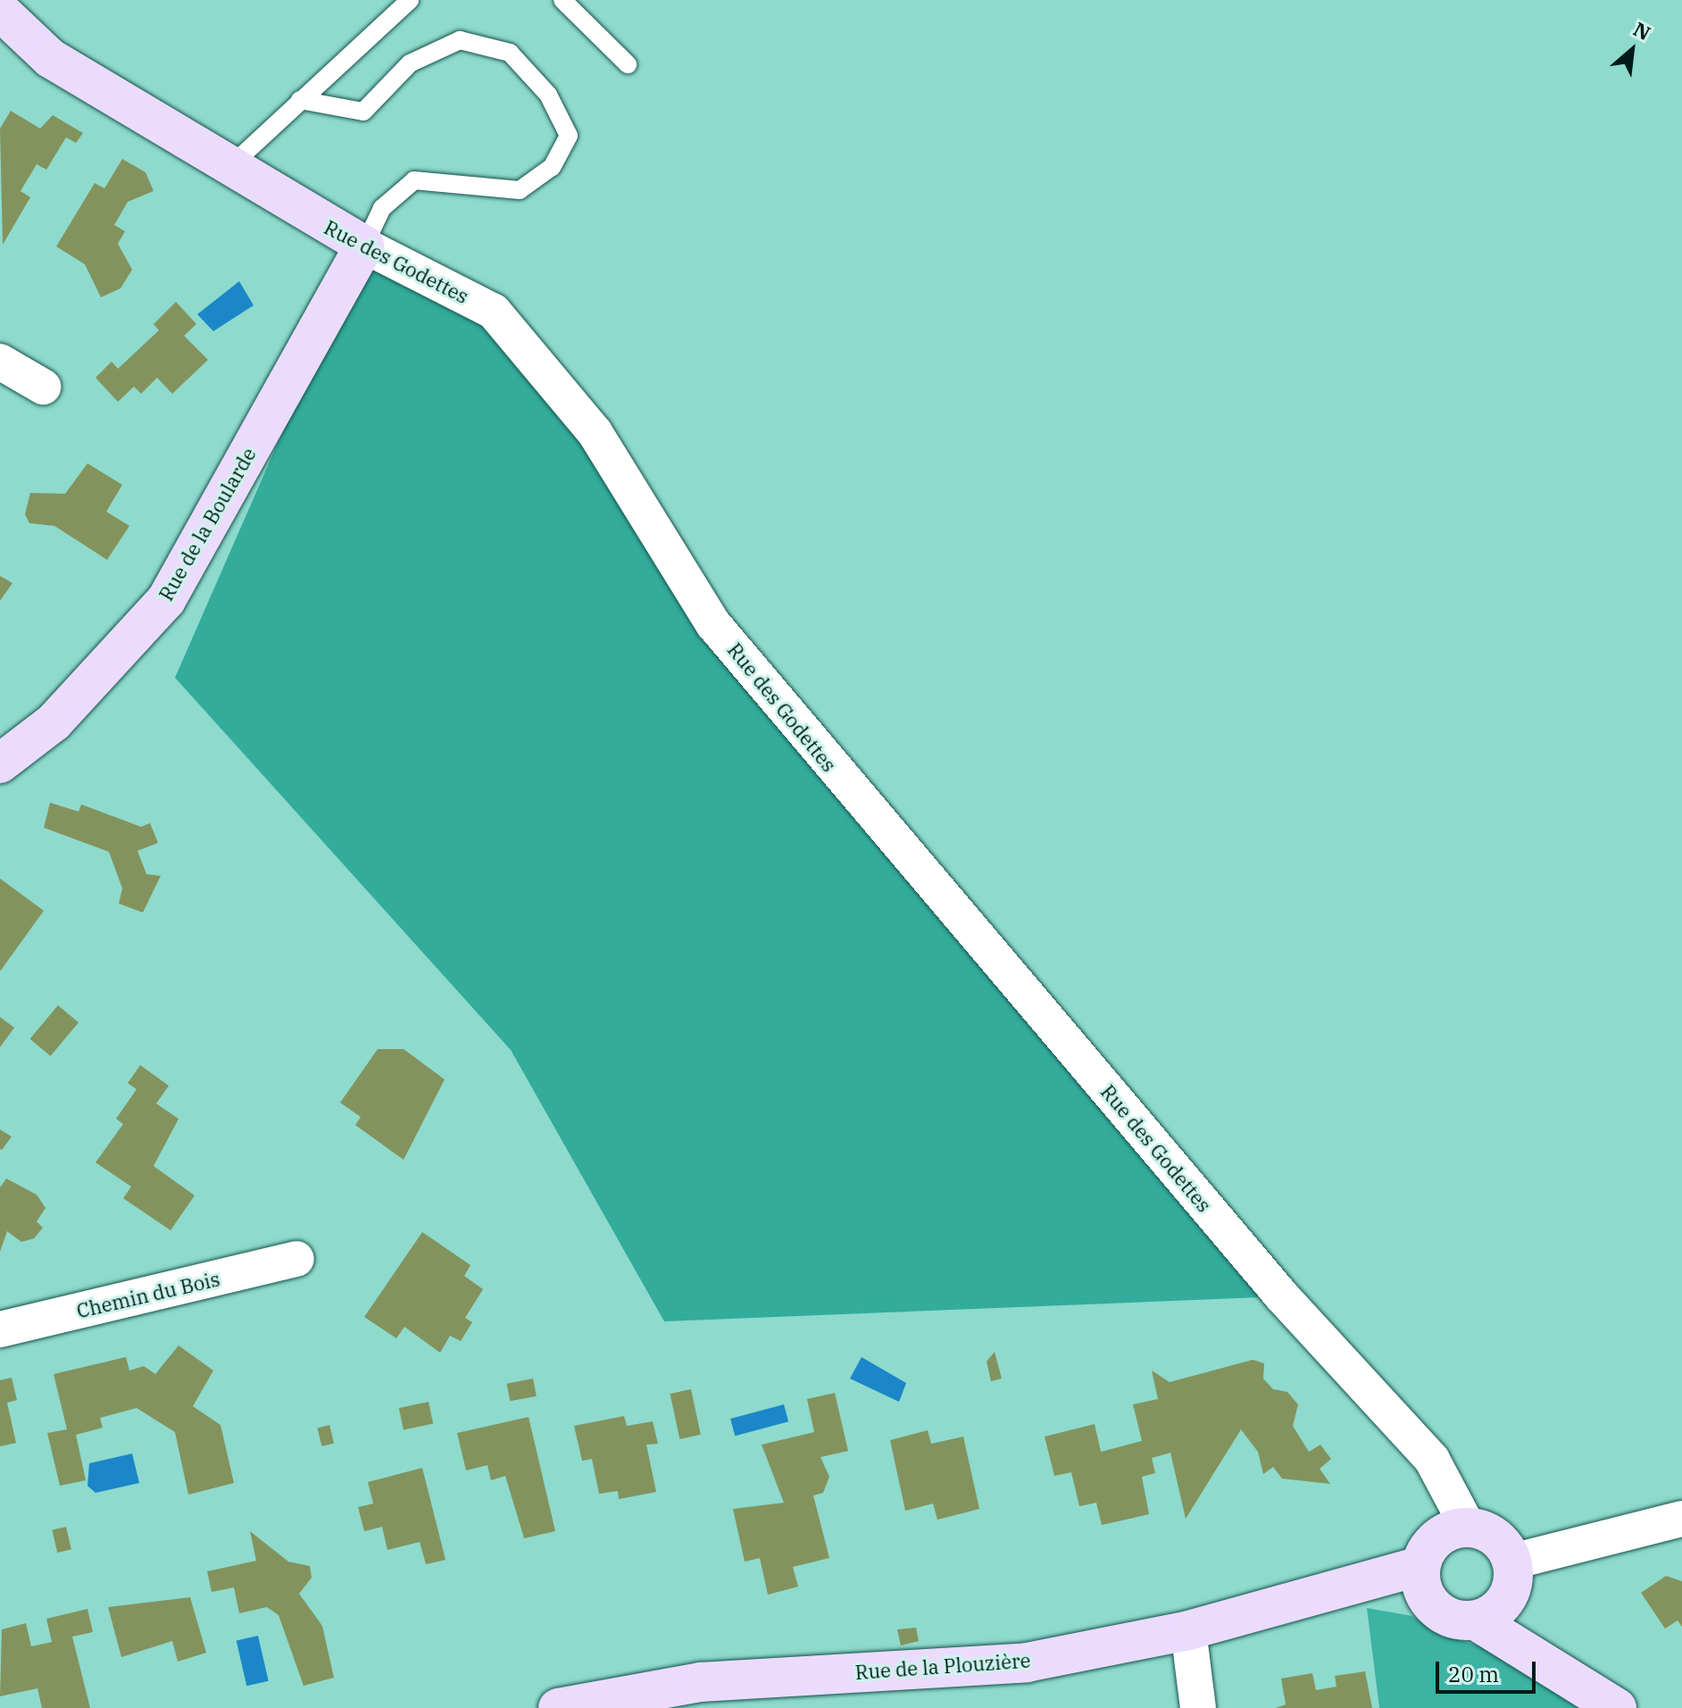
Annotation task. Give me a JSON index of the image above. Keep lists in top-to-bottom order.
{
  "streets": {
    "street": [
      "Rue des Godettes",
      "Rue de la Boularde",
      "Chemin du Bois",
      "Rue de la Plouzière"
    ]
  },
  "crossings": [
    ["Rue des Godettes", "Rue de la Boularde"],
    ["Rue des Godettes", "Rue de la Plouzière"]
  ],
  "scale_bar": "20 m",
  "north": "top right"
}
